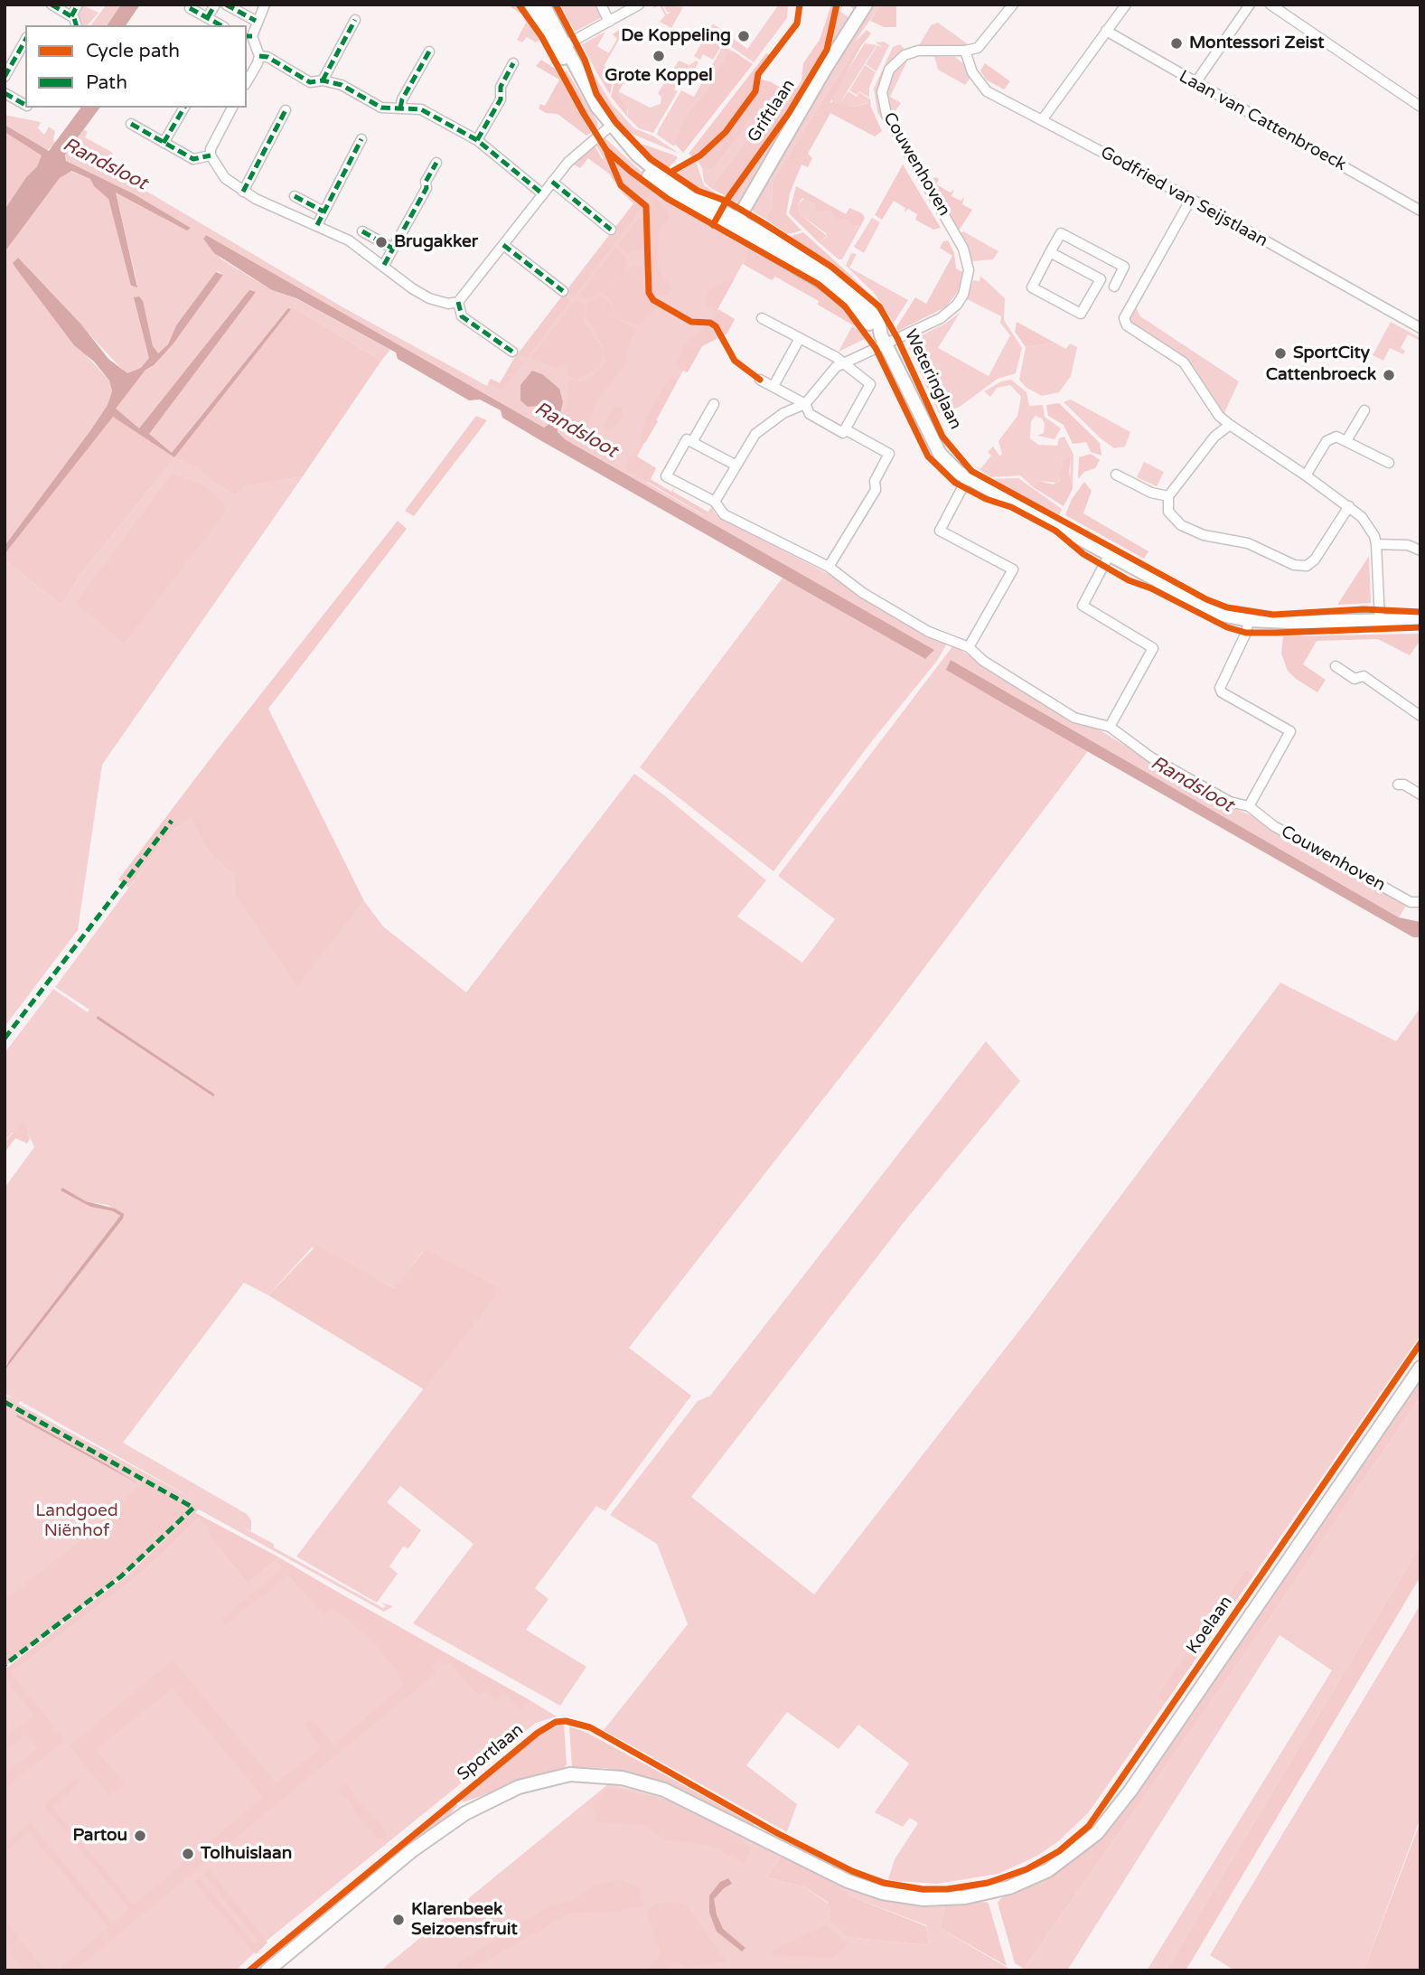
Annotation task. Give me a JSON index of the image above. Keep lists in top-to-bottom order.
{
  "streets": {
    "street": [
      "Griftlaan",
      "Laan van Cattenbroeck",
      "Couwenhoven",
      "Godfried van Seijstlaan",
      "Weteringlaan",
      "Koelaan",
      "Sportlaan"
    ]
  },
  "crossings": [
    ["Griftlaan", "Weteringlaan"],
    ["Couwenhoven", "Godfried van Seijstlaan"],
    ["Couwenhoven", "Weteringlaan"],
    ["Koelaan", "Sportlaan"]
  ],
  "water": ["Randsloot"],
  "parks": ["Landgoed Niënhof"],
  "places": [
    "De Koppeling",
    "Montessori Zeist",
    "Grote Koppel",
    "Brugakker",
    "SportCity",
    "Cattenbroeck",
    "Partou",
    "Tolhuislaan",
    "Klarenbeek Seizoensfruit"
  ],
  "legend": ["Cycle path", "Path"]
}
